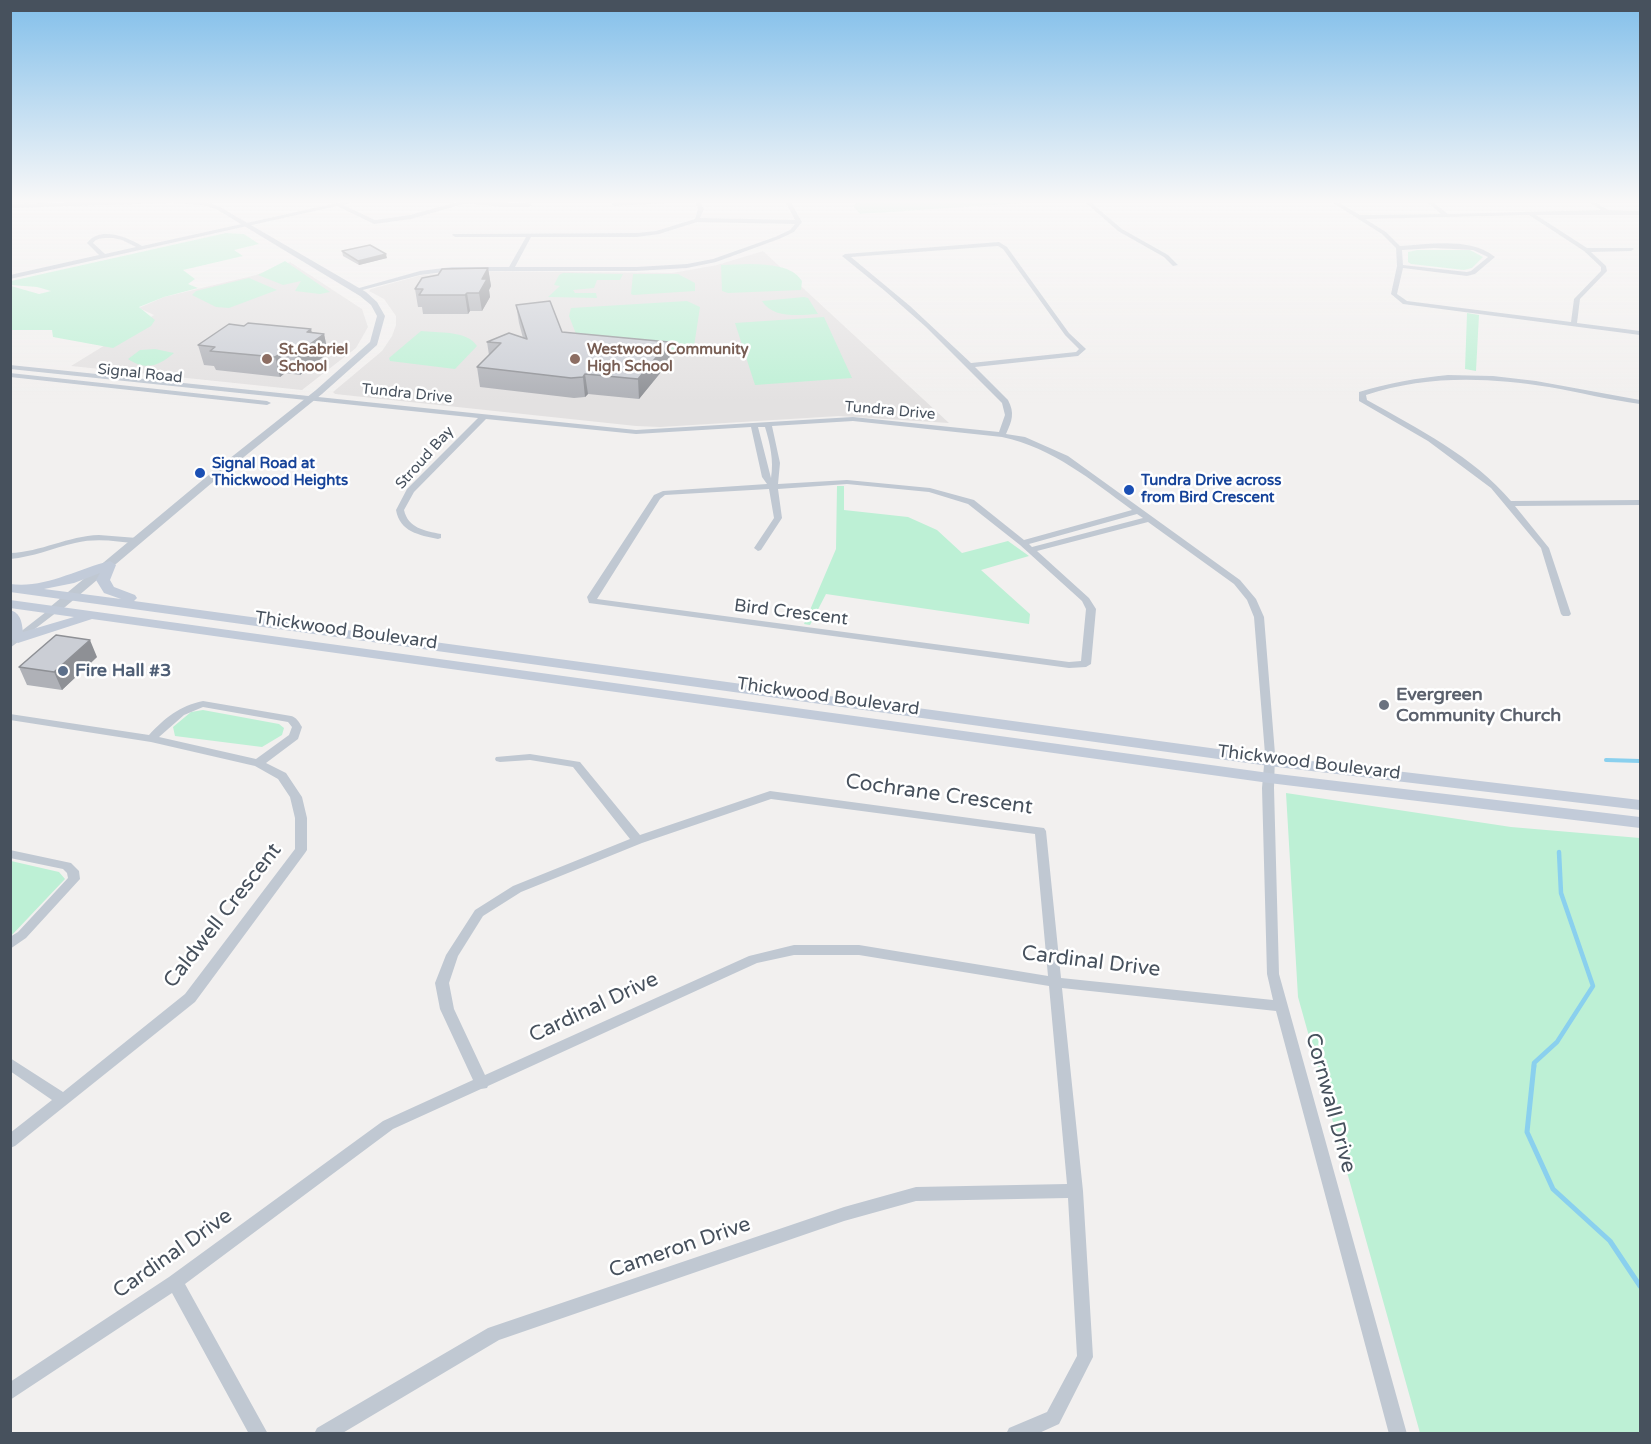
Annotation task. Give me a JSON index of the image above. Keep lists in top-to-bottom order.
{
  "streets": {
    "main road": ["Thickwood Boulevard"],
    "street": [
      "Signal Road",
      "Tundra Drive",
      "Stroud Bay",
      "Bird Crescent",
      "Cochrane Crescent",
      "Caldwell Crescent",
      "Cardinal Drive",
      "Cornwall Drive",
      "Cameron Drive"
    ]
  },
  "crossings": [
    ["Tundra Drive", "Stroud Bay"],
    ["Tundra Drive", "Thickwood Boulevard"],
    ["Tundra Drive", "Cornwall Drive"],
    ["Thickwood Boulevard", "Cornwall Drive"],
    ["Cochrane Crescent", "Cardinal Drive"],
    ["Cochrane Crescent", "Cameron Drive"],
    ["Cardinal Drive", "Cornwall Drive"]
  ],
  "places": [
    "St.Gabriel School",
    "Westwood Community High School",
    "Signal Road at Thickwood Heights",
    "Tundra Drive across from Bird Crescent",
    "Fire Hall #3",
    "Evergreen Community Church"
  ]
}
